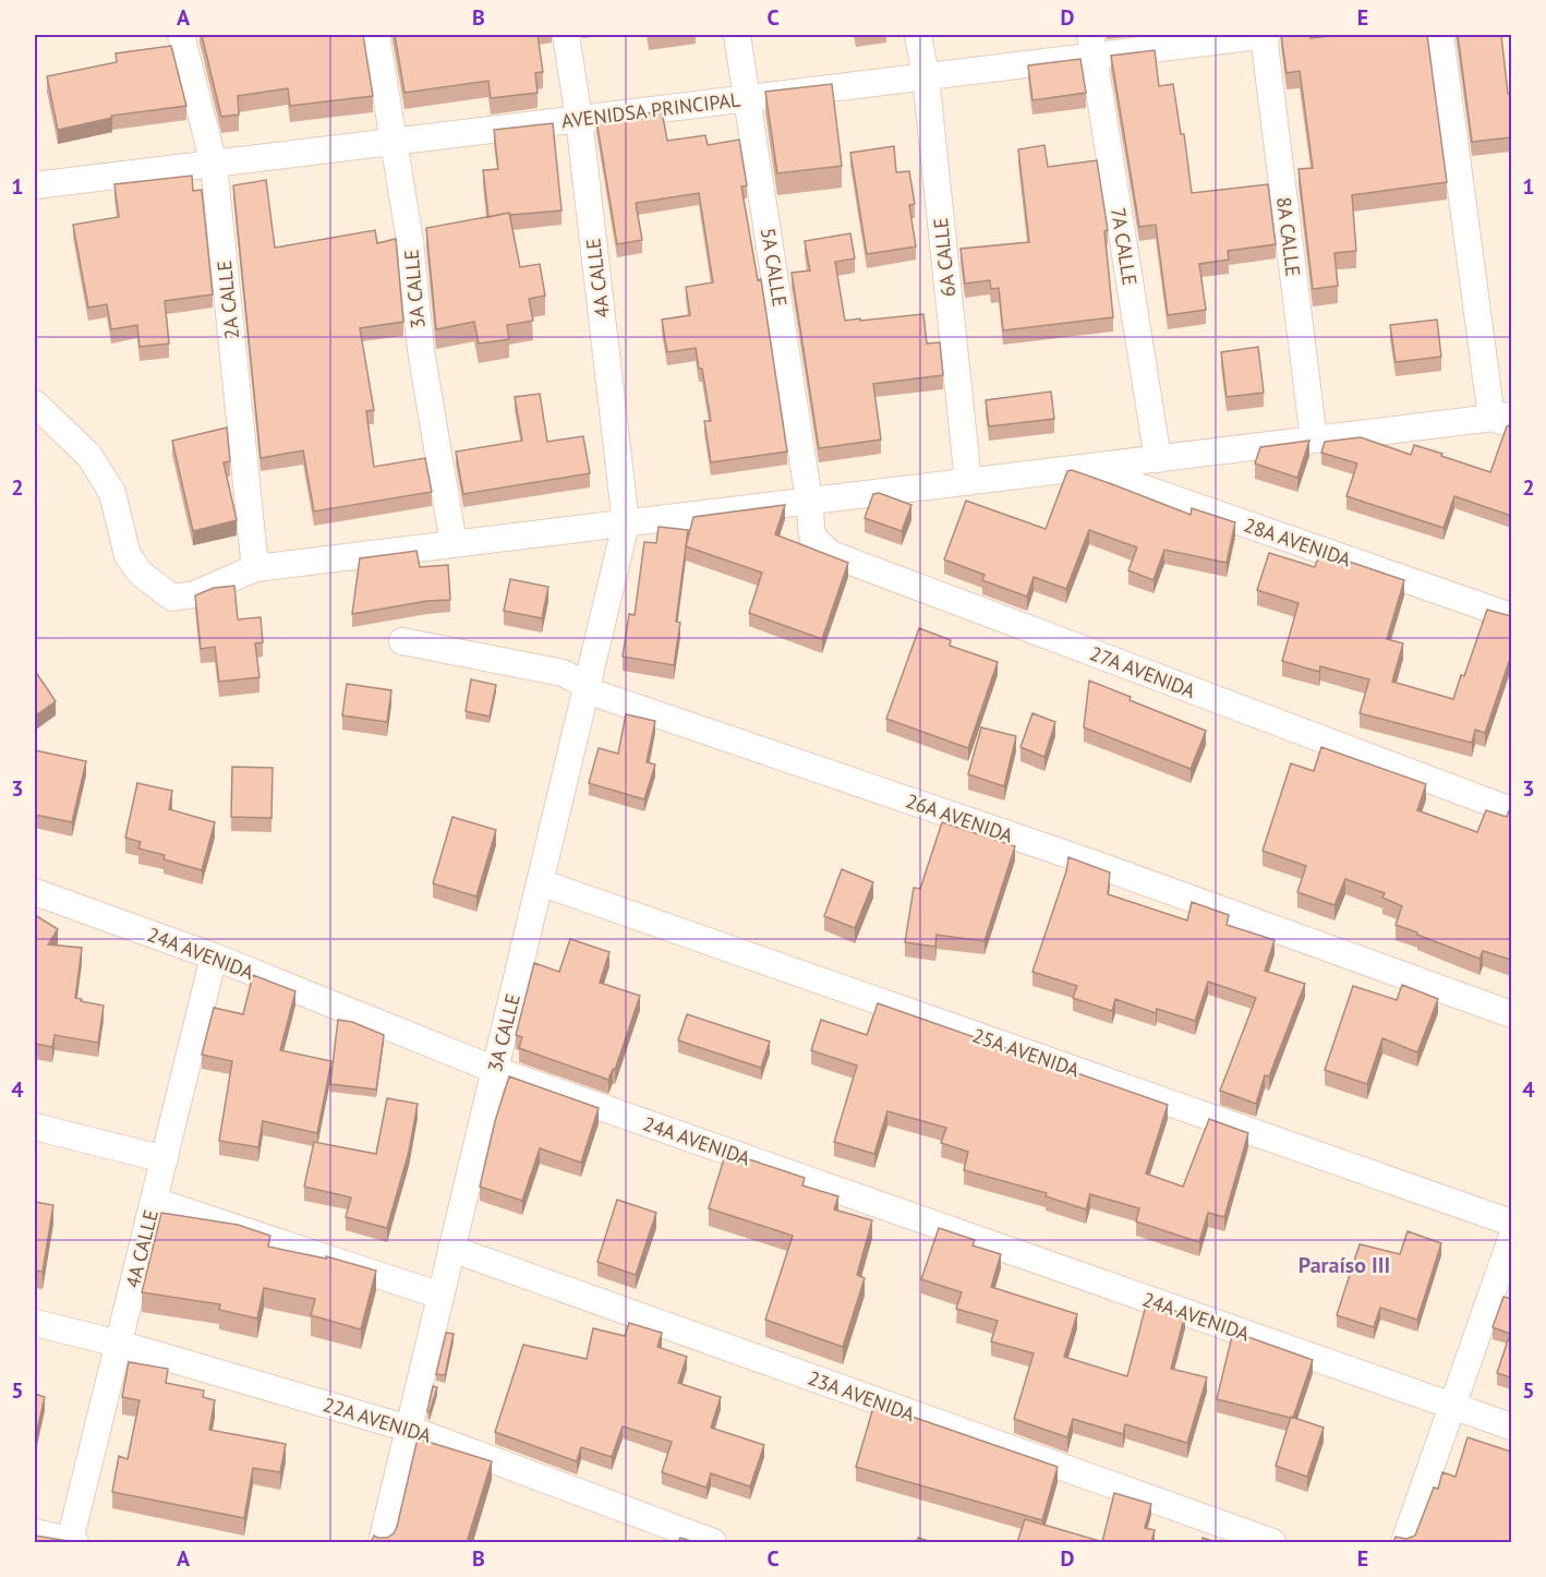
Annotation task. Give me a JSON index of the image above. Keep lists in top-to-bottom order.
{
  "streets": {
    "street": [
      "AVENIDSA PRINCIPAL",
      "8A CALLE",
      "7A CALLE",
      "6A CALLE",
      "5A CALLE",
      "4A CALLE",
      "3A CALLE",
      "2A CALLE",
      "28A AVENIDA",
      "27A AVENIDA",
      "26A AVENIDA",
      "24A AVENIDA",
      "25A AVENIDA",
      "23A AVENIDA",
      "22A AVENIDA"
    ]
  },
  "crossings": [
    ["AVENIDSA PRINCIPAL", "8A CALLE"],
    ["AVENIDSA PRINCIPAL", "7A CALLE"],
    ["AVENIDSA PRINCIPAL", "6A CALLE"],
    ["AVENIDSA PRINCIPAL", "5A CALLE"],
    ["AVENIDSA PRINCIPAL", "4A CALLE"],
    ["AVENIDSA PRINCIPAL", "3A CALLE"],
    ["AVENIDSA PRINCIPAL", "2A CALLE"],
    ["5A CALLE", "27A AVENIDA"],
    ["4A CALLE", "3A CALLE"],
    ["4A CALLE", "24A AVENIDA"],
    ["4A CALLE", "22A AVENIDA"],
    ["3A CALLE", "26A AVENIDA"],
    ["3A CALLE", "24A AVENIDA"],
    ["3A CALLE", "25A AVENIDA"],
    ["3A CALLE", "23A AVENIDA"],
    ["3A CALLE", "22A AVENIDA"]
  ],
  "districts": ["Paraíso III"],
  "grid": {
    "columns": [
      "A",
      "B",
      "C",
      "D",
      "E"
    ],
    "rows": [
      "1",
      "2",
      "3",
      "4",
      "5"
    ]
  }
}
